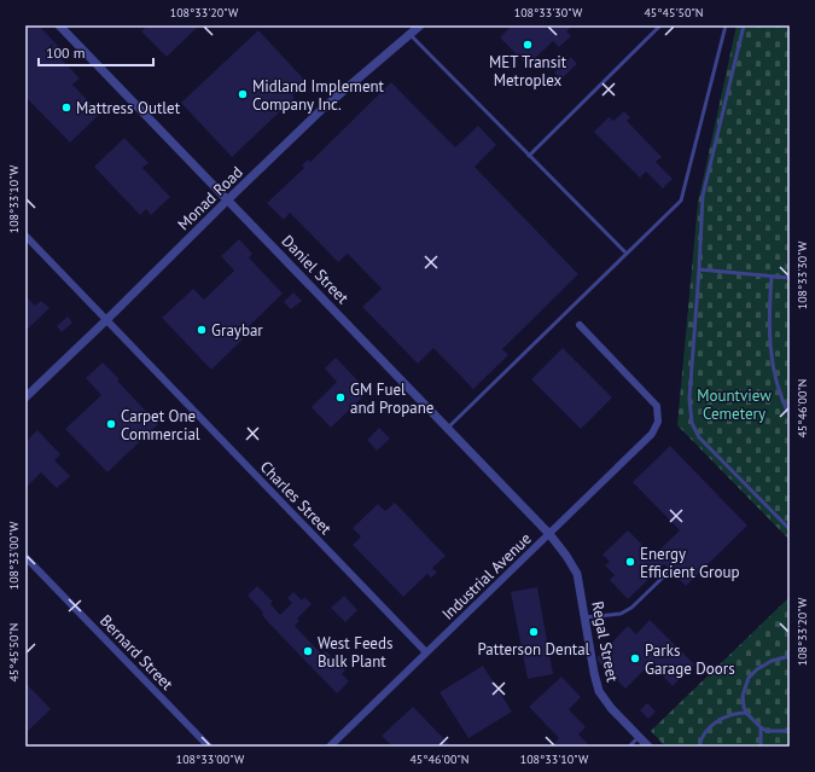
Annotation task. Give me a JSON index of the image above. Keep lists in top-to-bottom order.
{
  "streets": {
    "street": [
      "Monad Road",
      "Daniel Street",
      "Charles Street",
      "Industrial Avenue",
      "Regal Street",
      "Bernard Street"
    ]
  },
  "crossings": [
    ["Monad Road", "Daniel Street"],
    ["Monad Road", "Charles Street"],
    ["Daniel Street", "Industrial Avenue"],
    ["Daniel Street", "Regal Street"],
    ["Charles Street", "Industrial Avenue"],
    ["Industrial Avenue", "Regal Street"]
  ],
  "parks": ["Mountview Cemetery"],
  "places": [
    "MET Transit Metroplex",
    "Midland Implement Company Inc.",
    "Mattress Outlet",
    "Graybar",
    "GM Fuel and Propane",
    "Carpet One Commercial",
    "Energy Efficient Group",
    "Patterson Dental",
    "West Feeds Bulk Plant",
    "Parks Garage Doors"
  ],
  "scale_bar": "100 m",
  "coordinates": [
    "108°33'20\"W",
    "108°33'30\"W",
    "45°45'50\"N",
    "108°33'10\"W",
    "45°46'00\"N",
    "108°33'00\"W"
  ]
}
